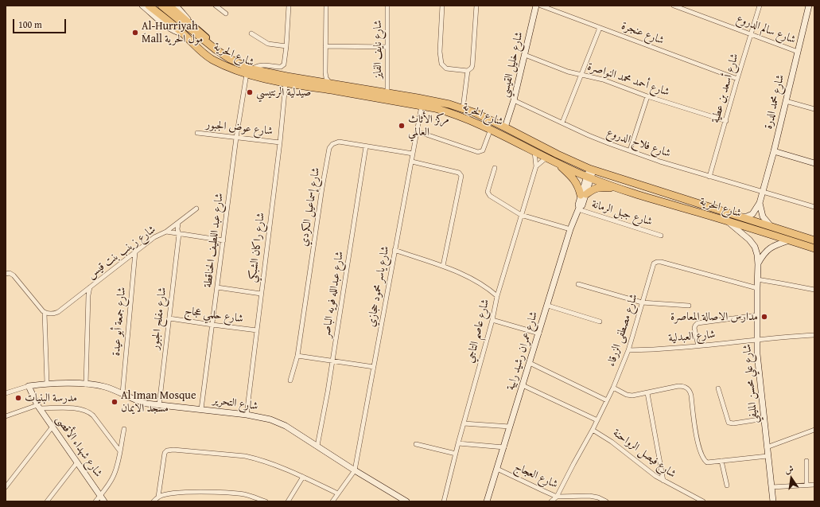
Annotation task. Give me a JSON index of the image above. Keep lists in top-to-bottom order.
{
  "streets": {
    "highway": ["شارع الحرية"],
    "street": [
      "شارع سالم الدروع",
      "شارع عنجرة",
      "شارع نايف الفايز",
      "شارع خليل القيسي",
      "شارع أحمد محمد النواصرة",
      "شارع أسعد بن عطية",
      "شارع محمد الدرة",
      "شارع عوض الجبور",
      "شارع فلاح الدروع",
      "شارع إسماعيل الكردي",
      "شارع جبل الرمانة",
      "شارع عبد اللطيف الحناقطة",
      "شارع راكان الشبكي",
      "شارع زينب بنت قيس",
      "شارع ياسر محمود حجازي",
      "شارع عبدالله فويه الباصر",
      "شارع حلمي عجاج",
      "شارع مفلح الجبور",
      "شارع جمعة أبو عيدة",
      "شارع مصطفى الزرقاء",
      "شارع عاصم التاجي",
      "شارع العبدلية",
      "شارع عمران رشيد رابية",
      "شارع علي محسن المليفي",
      "شارع التحرير",
      "شارع شهداء الأقصى",
      "شارع فيصل الرواحنة",
      "شارع العجاج"
    ]
  },
  "crossings": [
    ["شارع سالم الدروع", "شارع أسعد بن عطية"],
    ["شارع سالم الدروع", "شارع محمد الدرة"],
    ["شارع عنجرة", "شارع أسعد بن عطية"],
    ["شارع نايف الفايز", "شارع الحرية"],
    ["شارع الحرية", "شارع خليل القيسي"],
    ["شارع الحرية", "شارع محمد الدرة"],
    ["شارع الحرية", "شارع عبد اللطيف الحناقطة"],
    ["شارع الحرية", "شارع راكان الشبكي"],
    ["شارع الحرية", "شارع ياسر محمود حجازي"],
    ["شارع الحرية", "شارع عاصم التاجي"],
    ["شارع الحرية", "شارع عمران رشيد رابية"],
    ["شارع الحرية", "شارع علي محسن المليفي"],
    ["شارع خليل القيسي", "شارع أحمد محمد النواصرة"],
    ["شارع خليل القيسي", "شارع فلاح الدروع"],
    ["شارع أحمد محمد النواصرة", "شارع أسعد بن عطية"],
    ["شارع أسعد بن عطية", "شارع فلاح الدروع"],
    ["شارع محمد الدرة", "شارع فلاح الدروع"],
    ["شارع عوض الجبور", "شارع عبد اللطيف الحناقطة"],
    ["شارع عوض الجبور", "شارع راكان الشبكي"],
    ["شارع إسماعيل الكردي", "شارع ياسر محمود حجازي"],
    ["شارع إسماعيل الكردي", "شارع عبدالله فويه الباصر"],
    ["شارع جبل الرمانة", "شارع عمران رشيد رابية"],
    ["شارع عبد اللطيف الحناقطة", "شارع زينب بنت قيس"],
    ["شارع عبد اللطيف الحناقطة", "شارع حلمي عجاج"],
    ["شارع عبد اللطيف الحناقطة", "شارع التحرير"],
    ["شارع راكان الشبكي", "شارع حلمي عجاج"],
    ["شارع راكان الشبكي", "شارع التحرير"],
    ["شارع زينب بنت قيس", "شارع مفلح الجبور"],
    ["شارع زينب بنت قيس", "شارع جمعة أبو عيدة"],
    ["شارع زينب بنت قيس", "شارع التحرير"],
    ["شارع ياسر محمود حجازي", "شارع التحرير"],
    ["شارع عبدالله فويه الباصر", "شارع التحرير"],
    ["شارع حلمي عجاج", "شارع مفلح الجبور"],
    ["شارع مفلح الجبور", "شارع التحرير"],
    ["شارع جمعة أبو عيدة", "شارع التحرير"],
    ["شارع مصطفى الزرقاء", "شارع العبدلية"],
    ["شارع مصطفى الزرقاء", "شارع علي محسن المليفي"],
    ["شارع مصطفى الزرقاء", "شارع فيصل الرواحنة"],
    ["شارع مصطفى الزرقاء", "شارع العجاج"],
    ["شارع العبدلية", "شارع علي محسن المليفي"],
    ["شارع عمران رشيد رابية", "شارع العجاج"],
    ["شارع التحرير", "شارع شهداء الأقصى"]
  ],
  "places": [
    "ِAl-Hurriyah Mall مول الحرية",
    "صيدلية الرنتيسي",
    "مركز الأثاث العالمي",
    "مدارس الاصالة المعاصرة",
    "مدرسة البنيات",
    "Al Iman Mosque مسجد الايمان"
  ],
  "scale_bar": "100 m",
  "north": "top"
}
